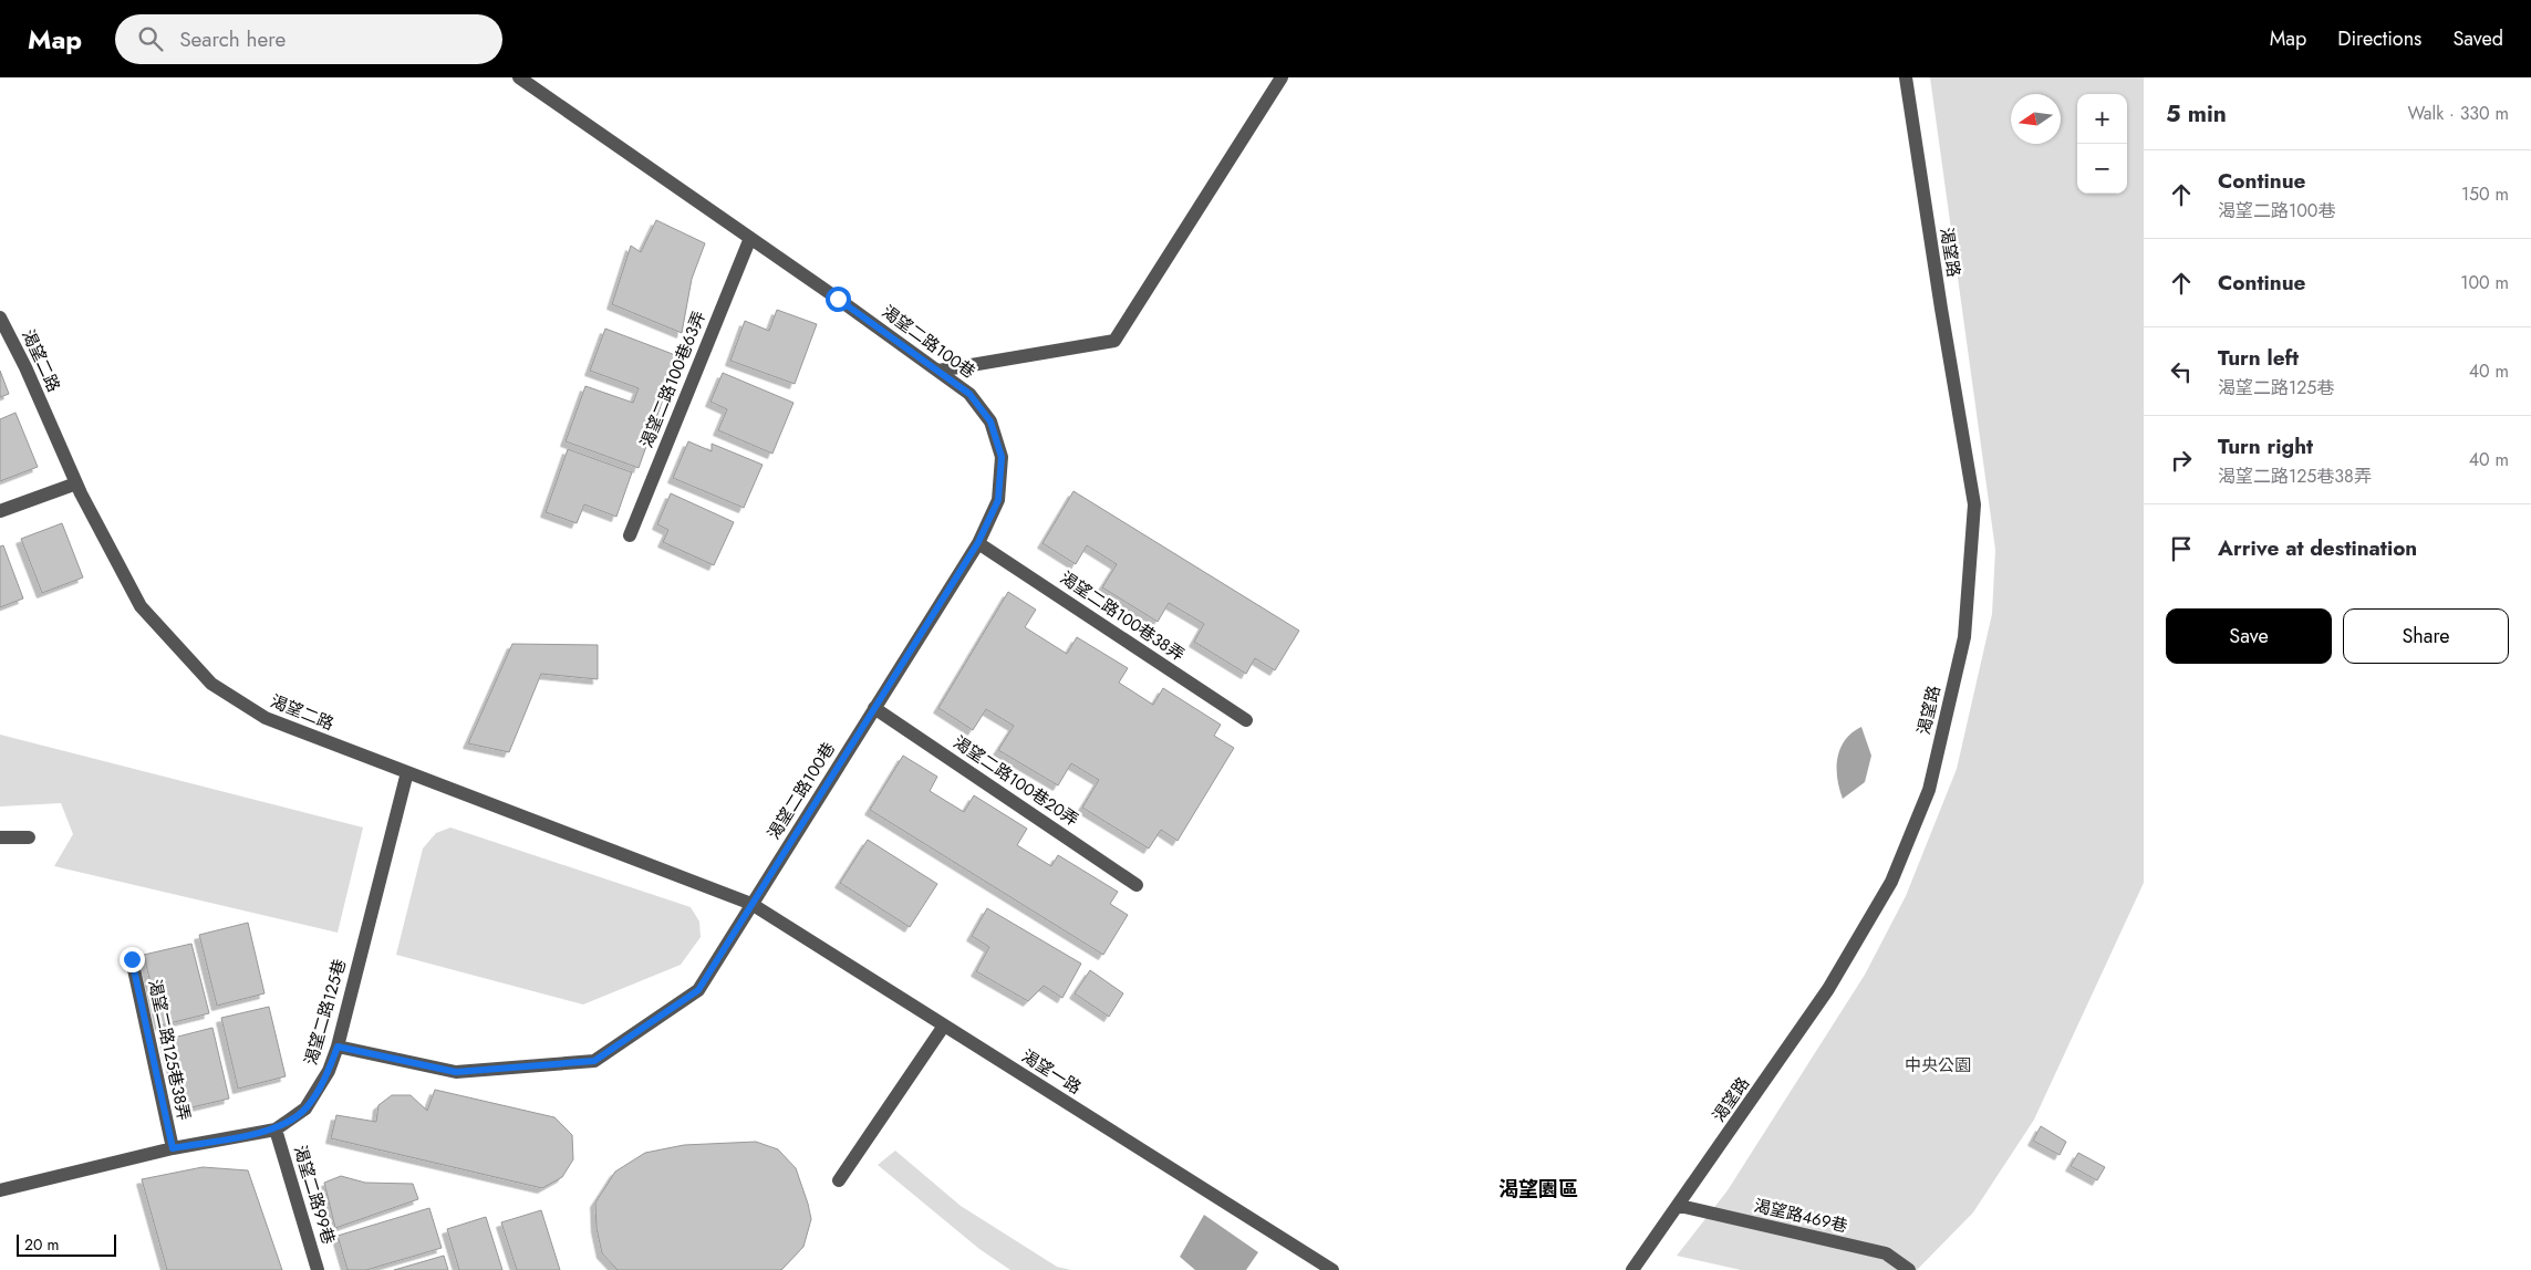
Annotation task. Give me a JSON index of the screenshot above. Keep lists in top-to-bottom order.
{
  "streets": {
    "street": [
      "渴望路",
      "渴望二路100巷",
      "渴望二路",
      "渴望二路100巷63弄",
      "渴望二路100巷38弄",
      "渴望二路100巷20弄",
      "渴望二路125巷",
      "渴望二路125巷38弄",
      "渴望一路",
      "渴望二路99巷",
      "渴望路469巷"
    ]
  },
  "crossings": [
    ["渴望路", "渴望路469巷"],
    ["渴望二路100巷", "渴望二路"],
    ["渴望二路100巷", "渴望二路100巷63弄"],
    ["渴望二路100巷", "渴望二路100巷38弄"],
    ["渴望二路100巷", "渴望二路100巷20弄"],
    ["渴望二路100巷", "渴望二路125巷"],
    ["渴望二路100巷", "渴望一路"],
    ["渴望二路", "渴望二路125巷"],
    ["渴望二路", "渴望一路"],
    ["渴望二路125巷", "渴望二路125巷38弄"],
    ["渴望二路125巷", "渴望二路99巷"]
  ],
  "districts": ["渴望園區"],
  "parks": ["中央公園"],
  "scale_bar": "20 m",
  "north": "left",
  "page": {
    "header": "Map",
    "search": "Search here",
    "nav": ["Map", "Directions", "Saved"],
    "heading": ["5 min", "Walk · 330 m"],
    "map_buttons": ["+", "−"],
    "list": [
      ["Continue", "渴望二路100巷", "150 m"],
      ["Continue", "100 m"],
      ["Turn left", "渴望二路125巷", "40 m"],
      ["Turn right", "渴望二路125巷38弄", "40 m"],
      "Arrive at destination"
    ],
    "buttons": ["Save", "Share"],
    "scale": "20 m"
  }
}
